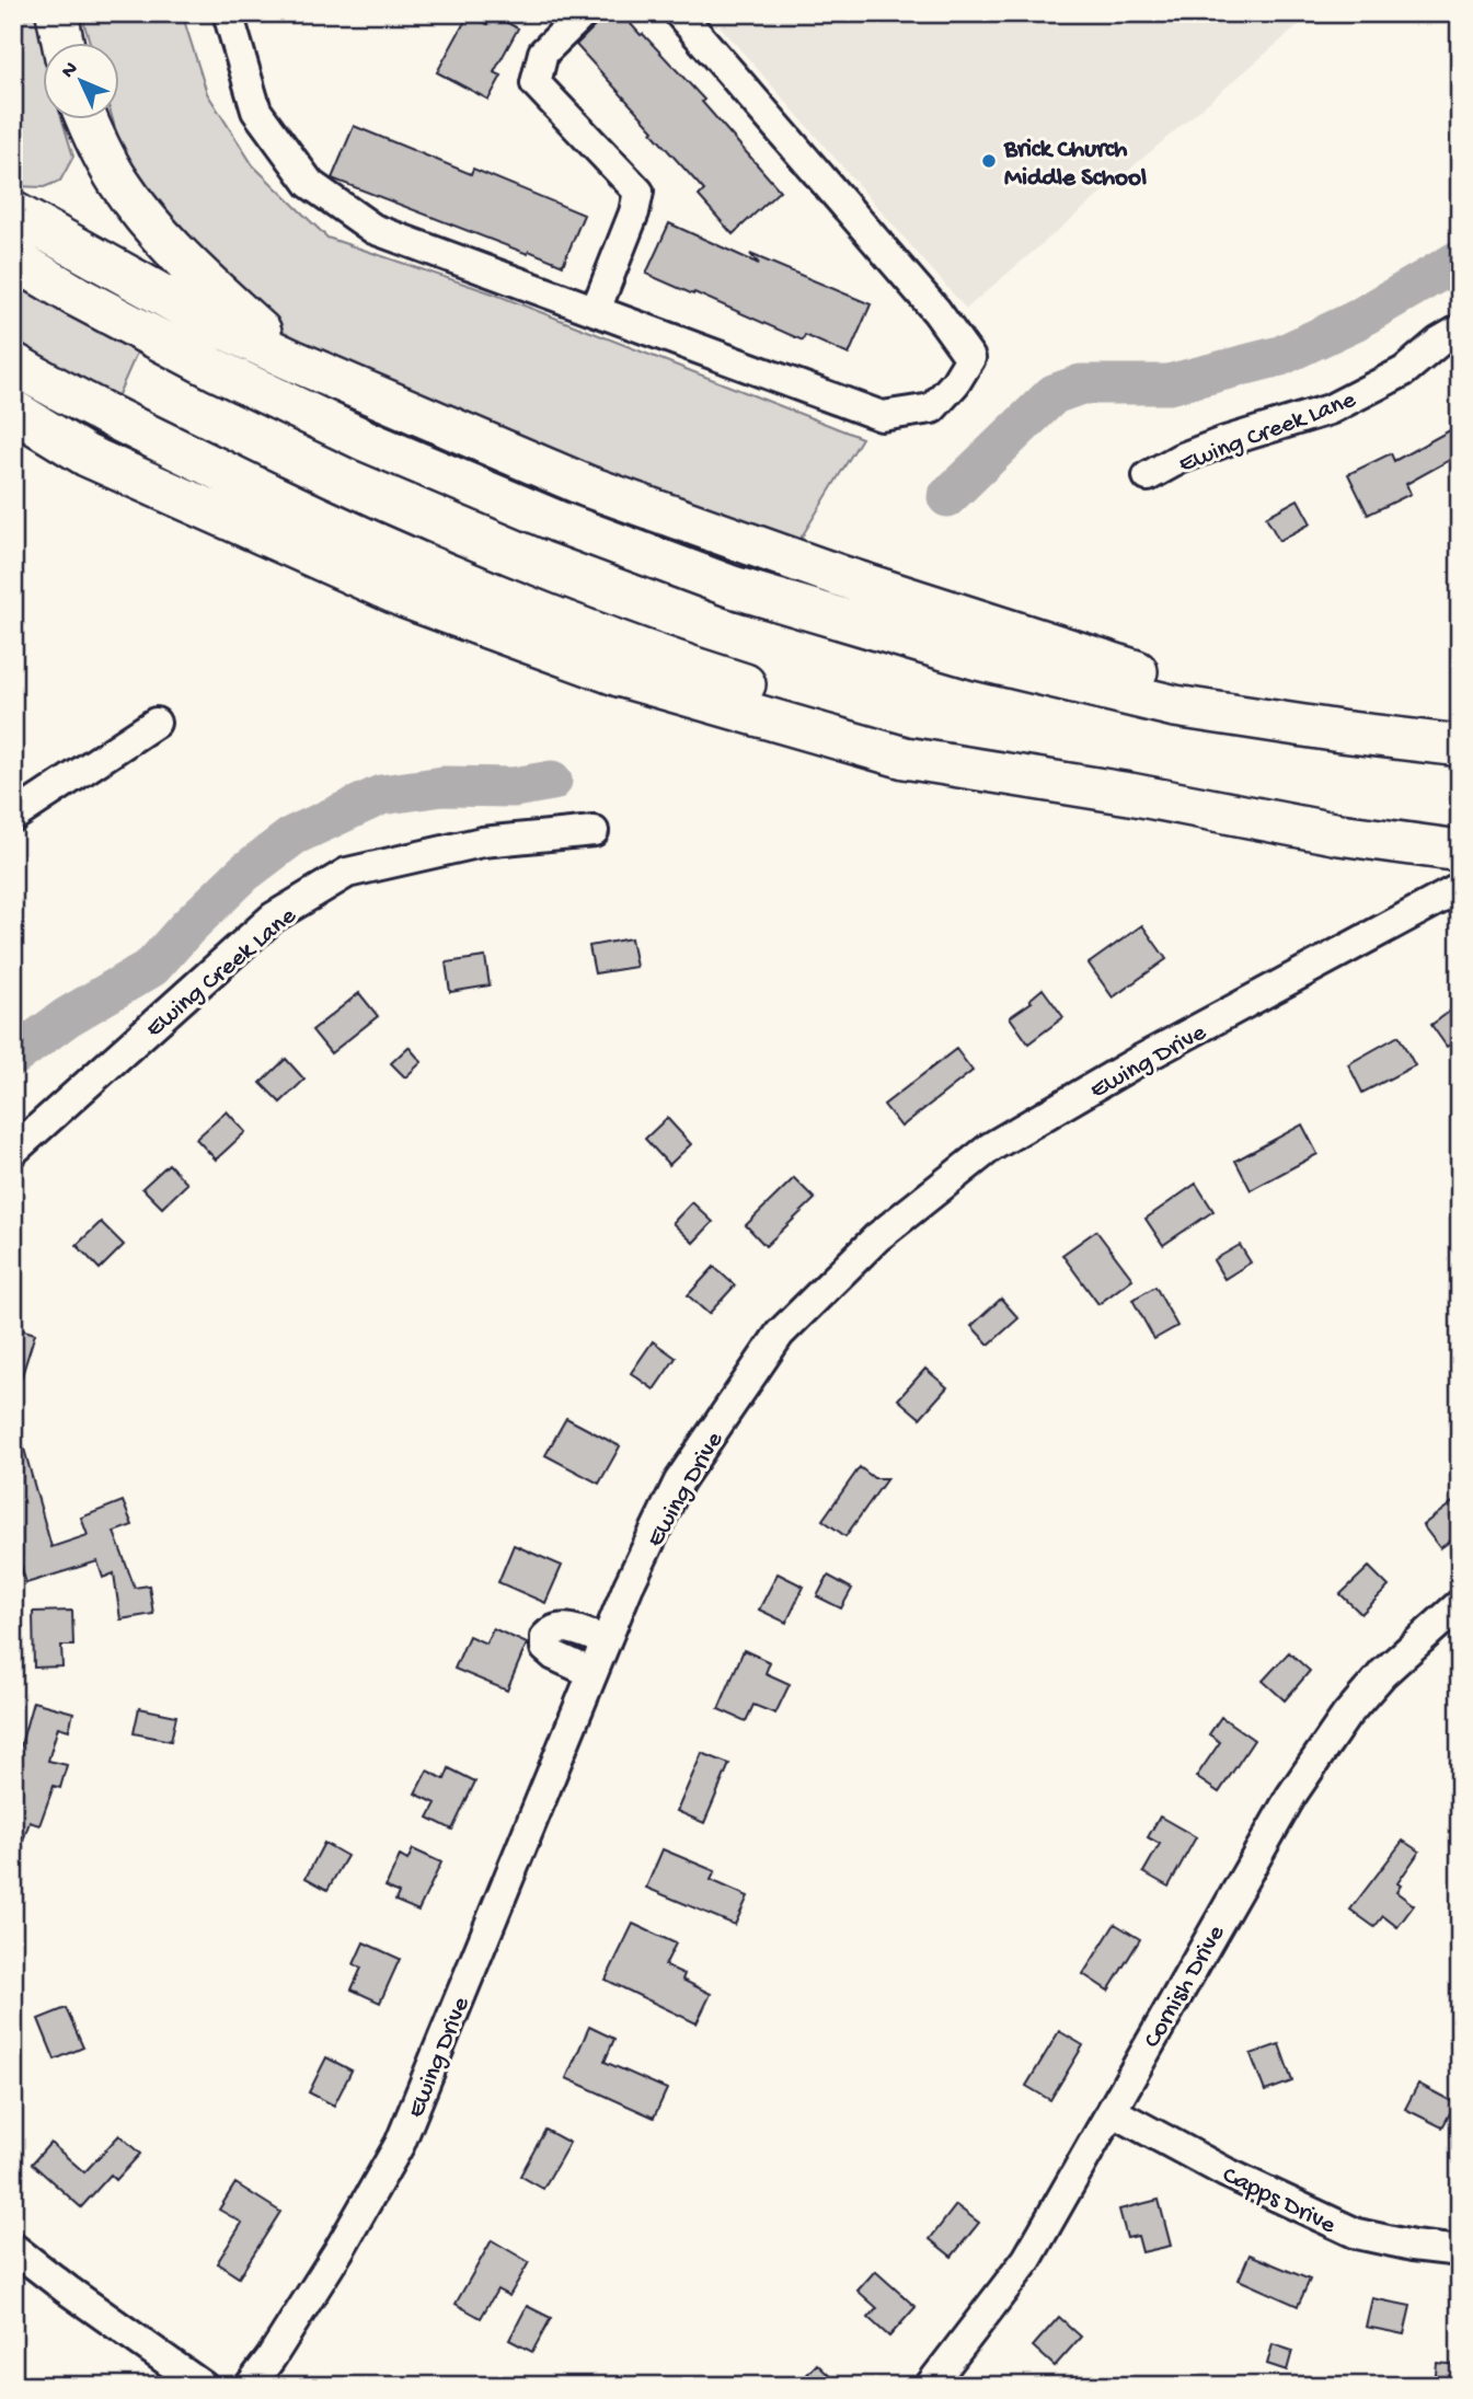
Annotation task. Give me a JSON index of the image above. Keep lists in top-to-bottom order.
{
  "streets": {
    "street": [
      "Ewing Creek Lane",
      "Ewing Drive",
      "Cornish Drive",
      "Capps Drive"
    ]
  },
  "crossings": [
    ["Cornish Drive", "Capps Drive"]
  ],
  "places": ["Brick Church Middle School"],
  "north": "top left"
}
